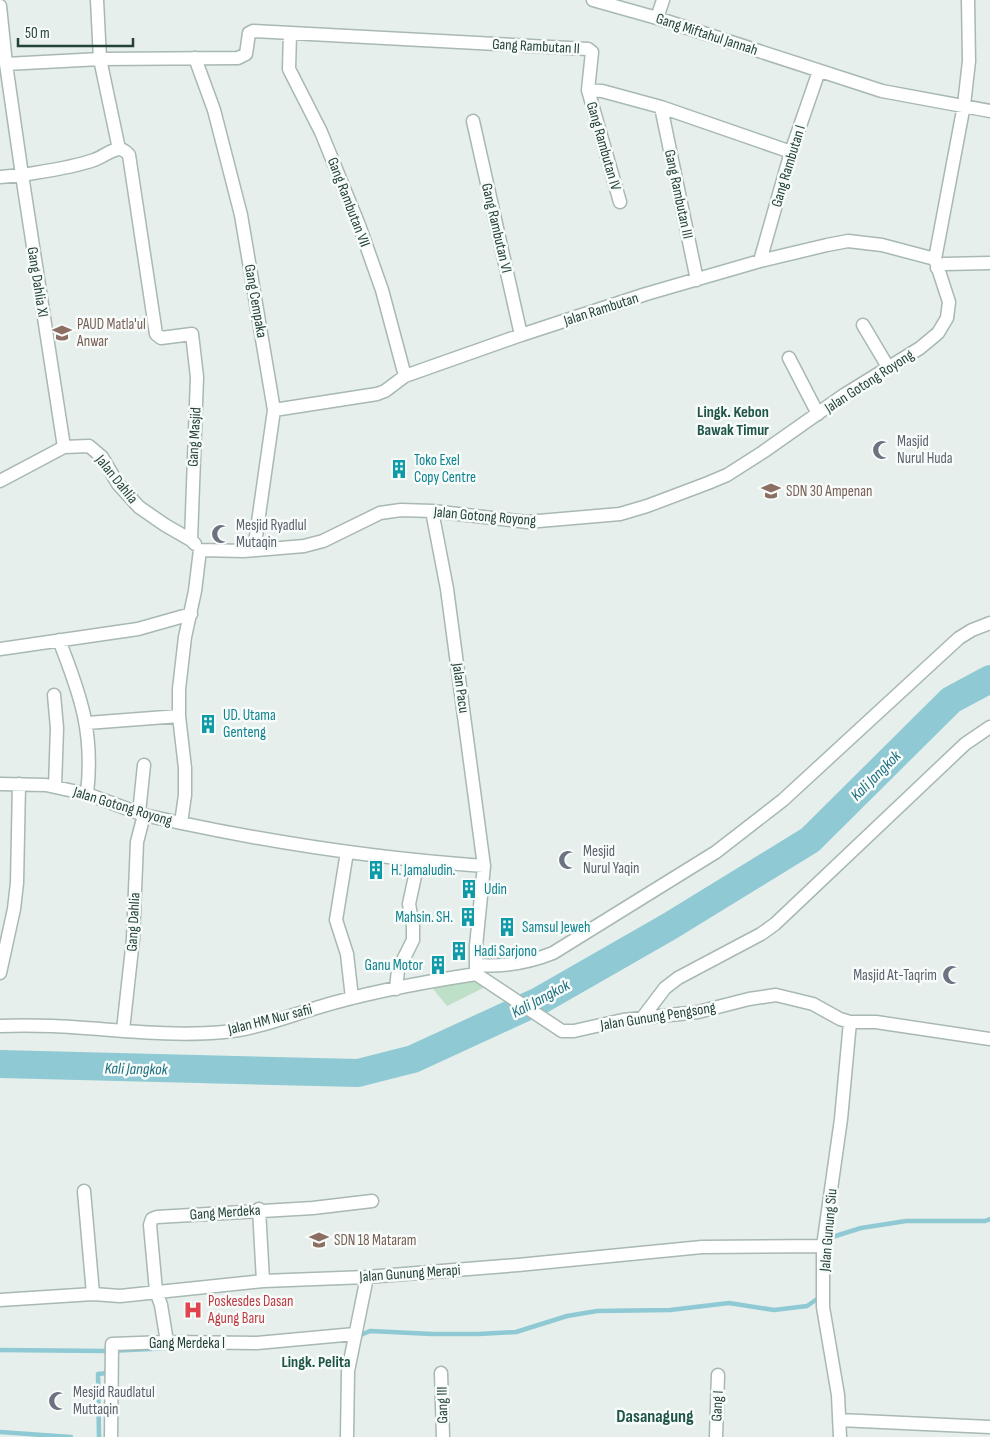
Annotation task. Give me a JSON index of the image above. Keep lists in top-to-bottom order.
{
  "streets": {
    "street": [
      "Gang Miftahul Jannah",
      "Gang Rambutan II",
      "Gang Rambutan IV",
      "Gang Rambutan I",
      "Gang Rambutan III",
      "Gang Rambutan VII",
      "Gang Rambutan VI",
      "Gang Dahlia XI",
      "Gang Cempaka",
      "Jalan Rambutan",
      "Jalan Gotong Royong",
      "Gang Masjid",
      "Jalan Dahlia",
      "Jalan Pacu",
      "Gang Dahlia",
      "Jalan Gunung Pengsong",
      "Jalan HM Nur safii",
      "Gang Merdeka",
      "Jalan Gunung Siu",
      "Jalan Gunung Merapi",
      "Gang Merdeka I",
      "Gang III",
      "Gang I"
    ]
  },
  "crossings": [
    ["Gang Miftahul Jannah", "Gang Rambutan I"],
    ["Gang Rambutan II", "Gang Rambutan IV"],
    ["Gang Rambutan II", "Gang Rambutan VII"],
    ["Gang Rambutan II", "Gang Cempaka"],
    ["Gang Rambutan I", "Jalan Rambutan"],
    ["Gang Rambutan III", "Jalan Rambutan"],
    ["Gang Rambutan VII", "Jalan Rambutan"],
    ["Gang Rambutan VI", "Jalan Rambutan"],
    ["Gang Dahlia XI", "Jalan Dahlia"],
    ["Gang Cempaka", "Jalan Rambutan"],
    ["Gang Cempaka", "Jalan Gotong Royong"],
    ["Jalan Rambutan", "Jalan Gotong Royong"],
    ["Jalan Gotong Royong", "Gang Masjid"],
    ["Jalan Gotong Royong", "Jalan Dahlia"],
    ["Jalan Gotong Royong", "Jalan Pacu"],
    ["Jalan Gotong Royong", "Gang Dahlia"],
    ["Gang Masjid", "Jalan Dahlia"],
    ["Jalan Pacu", "Jalan Gunung Pengsong"],
    ["Jalan Pacu", "Jalan HM Nur safii"],
    ["Gang Dahlia", "Jalan HM Nur safii"],
    ["Jalan Gunung Pengsong", "Jalan HM Nur safii"],
    ["Jalan Gunung Pengsong", "Jalan Gunung Siu"],
    ["Gang Merdeka", "Jalan Gunung Merapi"],
    ["Jalan Gunung Siu", "Jalan Gunung Merapi"]
  ],
  "districts": ["Lingk. Kebon Bawak Timur", "Lingk. Pelita", "Dasanagung"],
  "water": ["Kali Jangkok"],
  "places": {
    "school or university": ["PAUD Matla'ul Anwar", "SDN 30 Ampenan", "SDN 18 Mataram"],
    "mosque": [
      "Masjid Nurul Huda",
      "Mesjid Ryadlul Mutaqin",
      "Mesjid Nurul Yaqin",
      "Masjid At-Taqrim",
      "Mesjid Raudlatul Muttaqin"
    ],
    "building": [
      "Toko Exel Copy Centre",
      "UD. Utama Genteng",
      "H. Jamaludin.",
      "Udin",
      "Mahsin. SH.",
      "Samsul Jeweh",
      "Hadi Sarjono",
      "Ganu Motor"
    ],
    "hospital": ["Poskesdes Dasan Agung Baru"]
  },
  "scale_bar": "50 m"
}
